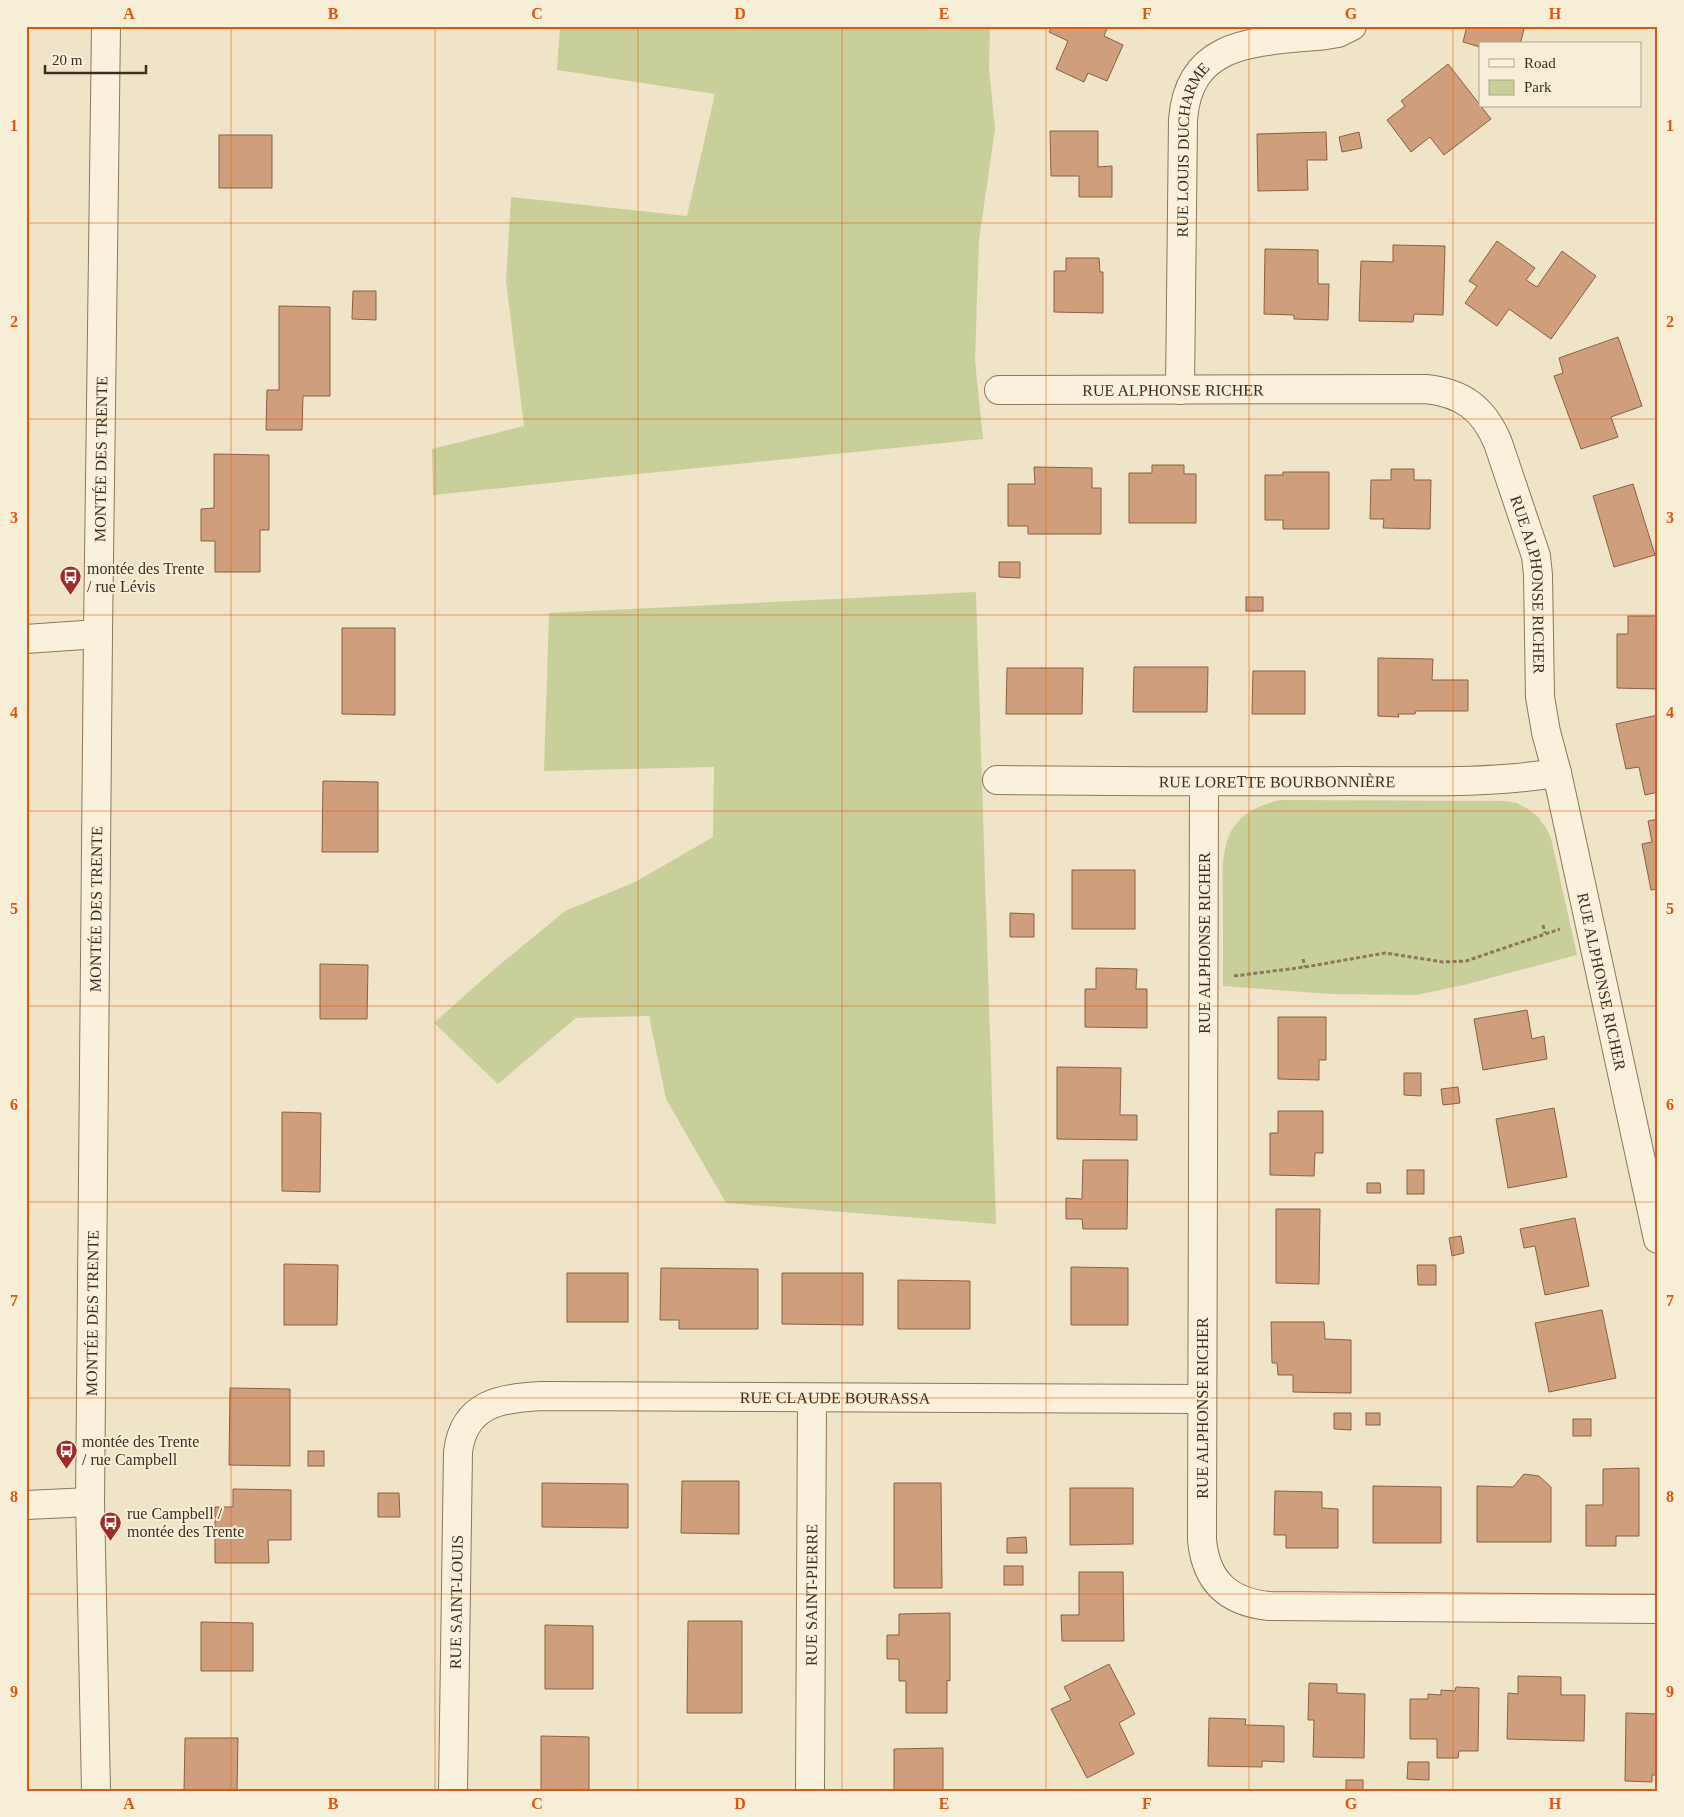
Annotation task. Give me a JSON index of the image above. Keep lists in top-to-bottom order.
{
  "streets": {
    "street": [
      "RUE LOUIS DUCHARME",
      "RUE ALPHONSE RICHER",
      "MONTÉE DES TRENTE",
      "RUE LORETTE BOURBONNIÈRE",
      "RUE CLAUDE BOURASSA",
      "RUE SAINT-PIERRE",
      "RUE SAINT-LOUIS"
    ]
  },
  "crossings": [
    ["RUE LOUIS DUCHARME", "RUE ALPHONSE RICHER"],
    ["RUE ALPHONSE RICHER", "RUE LORETTE BOURBONNIÈRE"],
    ["RUE ALPHONSE RICHER", "RUE CLAUDE BOURASSA"],
    ["RUE CLAUDE BOURASSA", "RUE SAINT-PIERRE"],
    ["RUE CLAUDE BOURASSA", "RUE SAINT-LOUIS"]
  ],
  "places": {
    "bus stop": ["montée des Trente / rue Lévis", "montée des Trente / rue Campbell", "rue Campbell / montée des Trente"]
  },
  "legend": ["Road", "Park"],
  "scale_bar": "20 m",
  "grid": {
    "columns": [
      "A",
      "B",
      "C",
      "D",
      "E",
      "F",
      "G",
      "H"
    ],
    "rows": [
      "1",
      "2",
      "3",
      "4",
      "5",
      "6",
      "7",
      "8",
      "9"
    ]
  }
}
